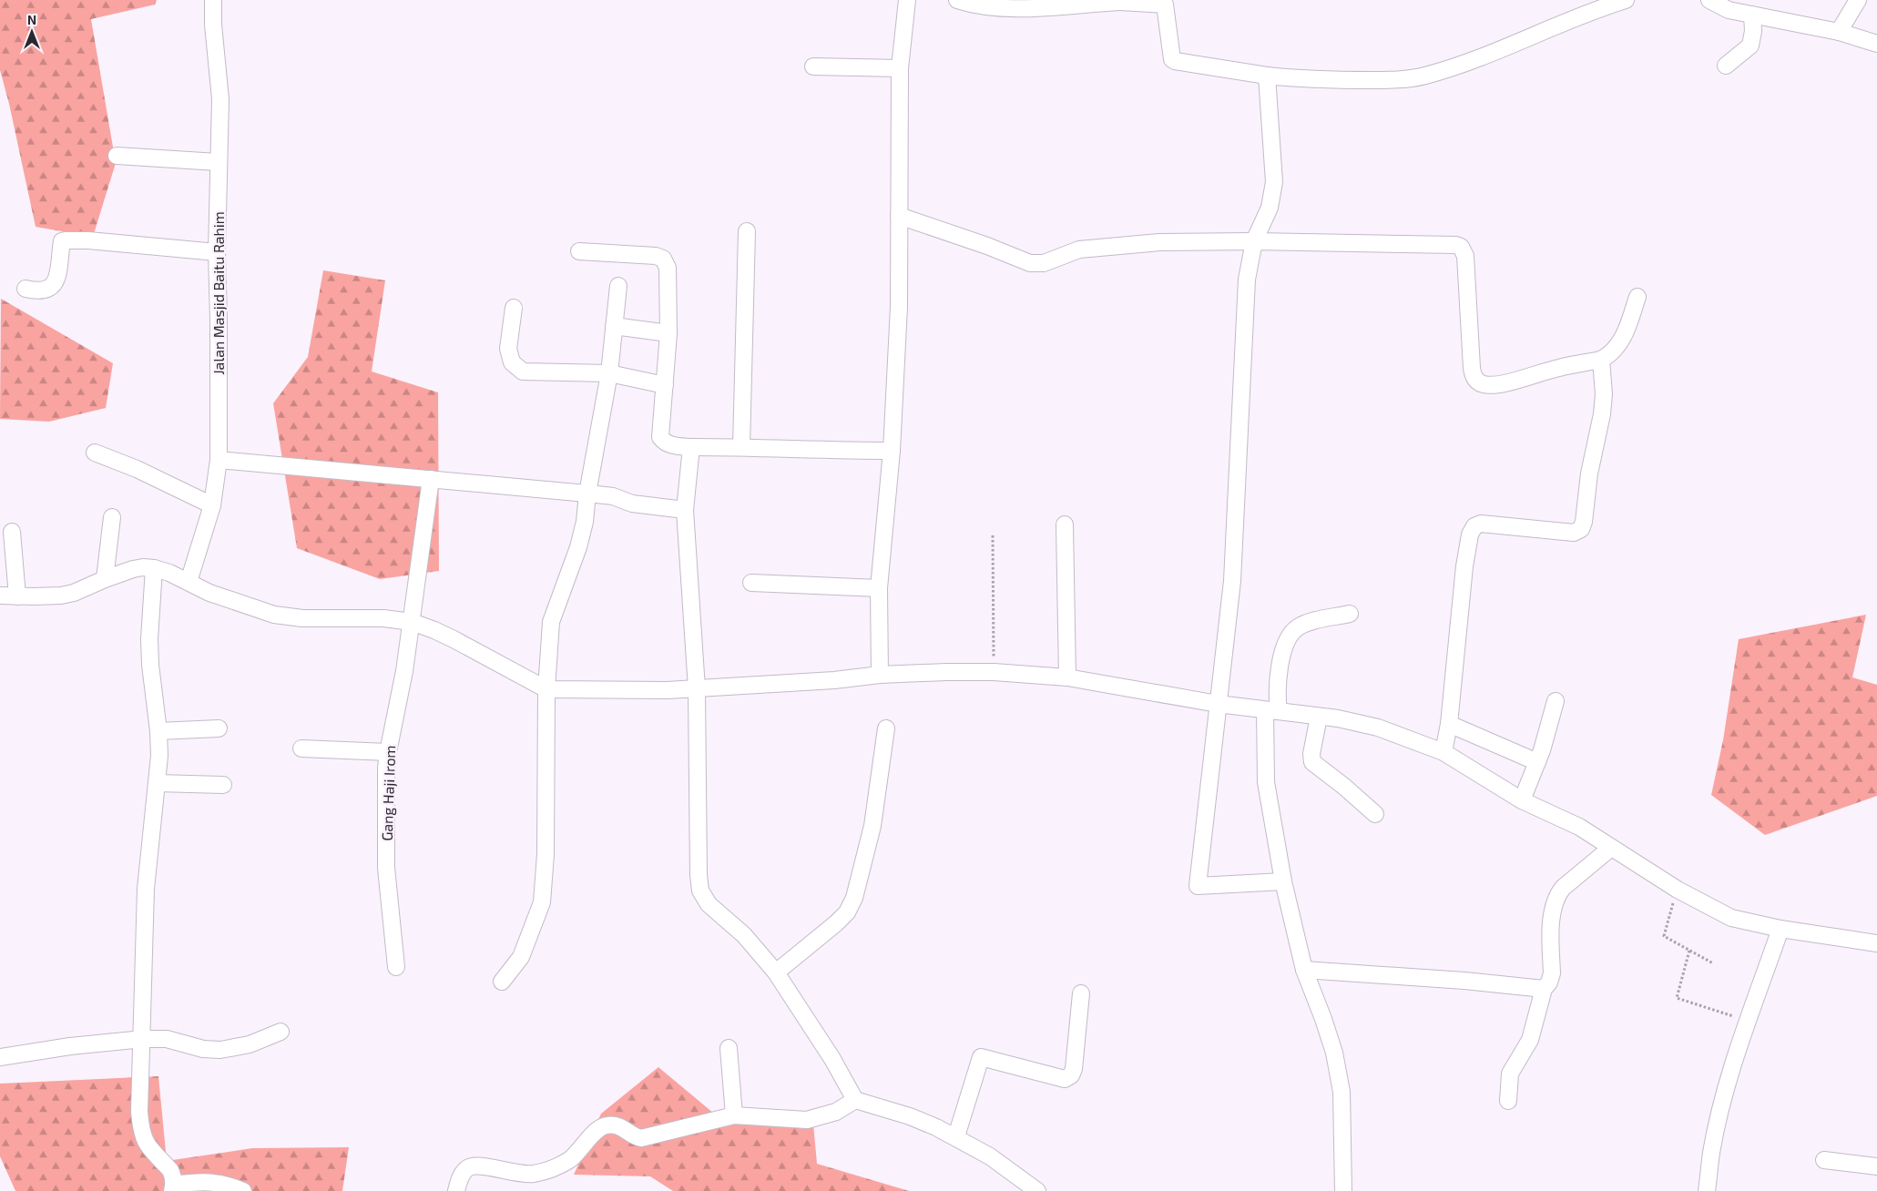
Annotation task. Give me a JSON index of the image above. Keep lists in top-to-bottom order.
{
  "streets": {
    "street": ["Jalan Masjid Baitu Rahim", "Gang Haji Irom"]
  },
  "north": "top"
}
